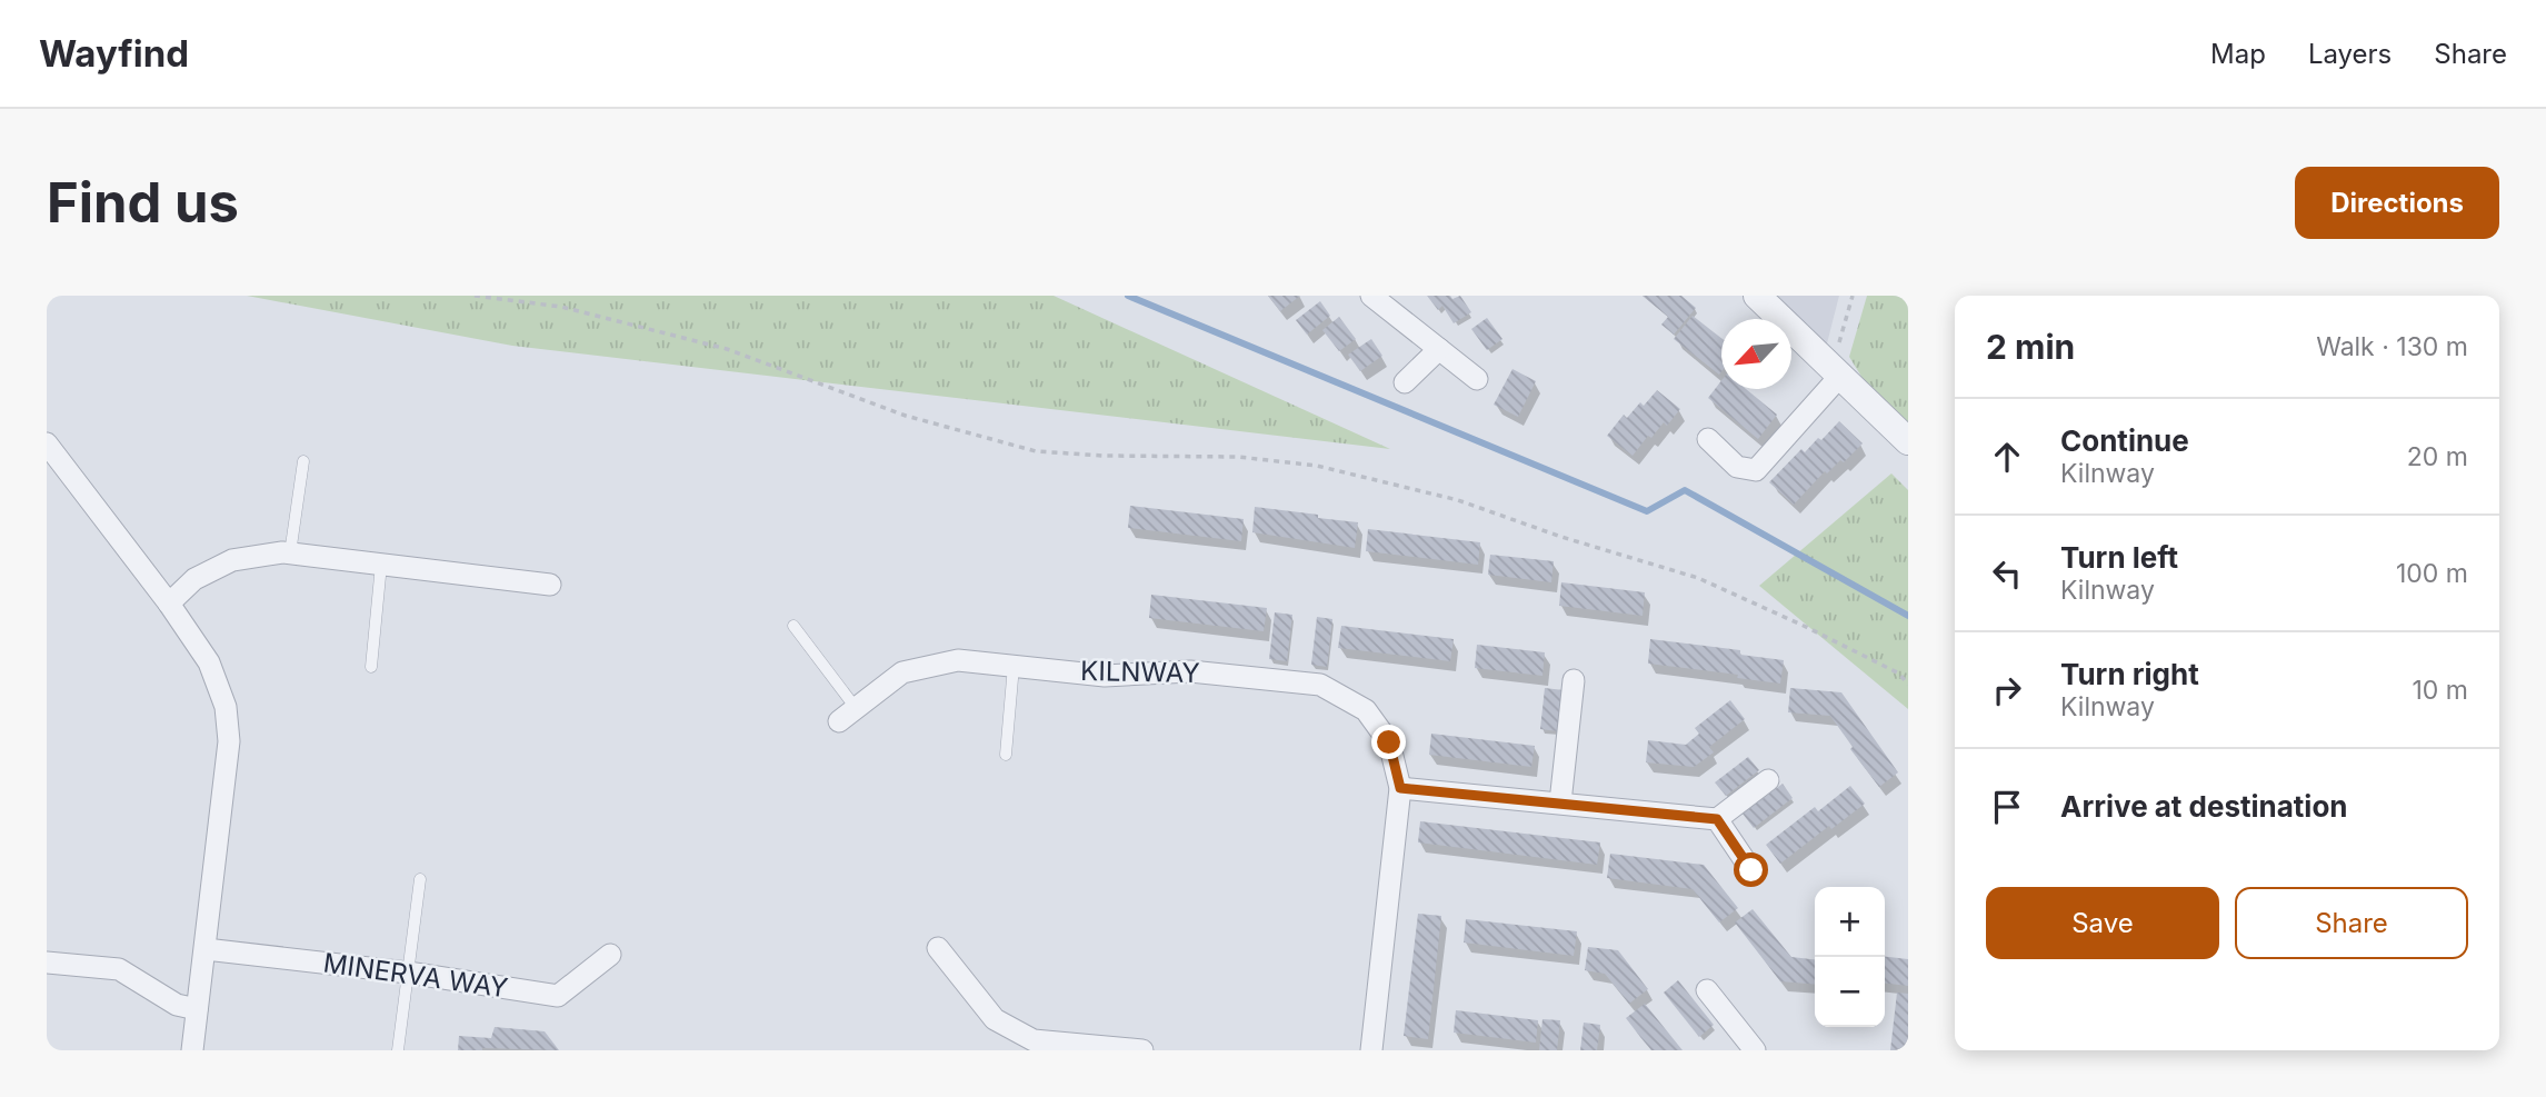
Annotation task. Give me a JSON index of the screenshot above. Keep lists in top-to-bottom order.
{
  "streets": {
    "street": ["KILNWAY", "MINERVA WAY"]
  },
  "north": "bottom left",
  "page": {
    "header": "Wayfind",
    "nav": ["Map", "Layers", "Share"],
    "buttons": [
      "Directions",
      ["Save", "Share"]
    ],
    "title": "Find us",
    "heading": ["2 min", "Walk · 130 m"],
    "list": [
      ["Continue", "Kilnway", "20 m"],
      ["Turn left", "Kilnway", "100 m"],
      ["Turn right", "Kilnway", "10 m"],
      "Arrive at destination"
    ],
    "map_buttons": ["+", "−"]
  }
}
